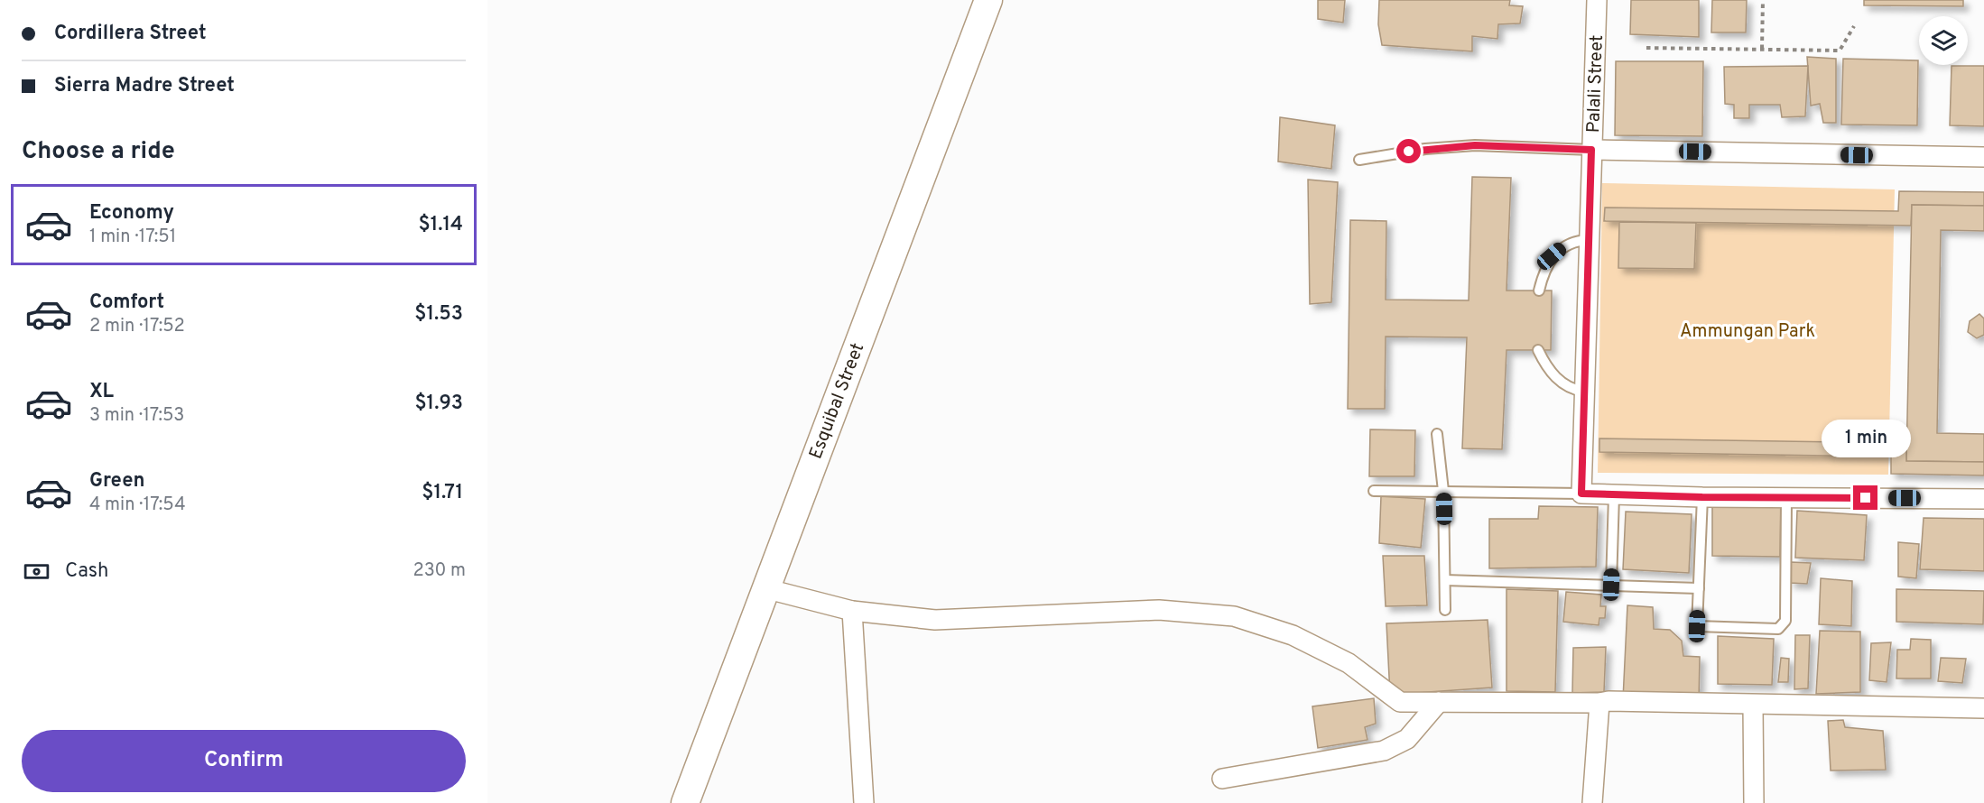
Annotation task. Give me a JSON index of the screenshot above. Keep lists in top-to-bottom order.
{
  "streets": {
    "street": ["Palali Street", "Esquibal Street"]
  },
  "parks": ["Ammungan Park"],
  "page": {
    "banner": ["Cordillera Street", "Sierra Madre Street"],
    "heading": "Choose a ride",
    "list": [
      {
        "name": "Economy",
        "note": "1 min · 17:51",
        "value": "$1.14"
      },
      {
        "name": "Comfort",
        "note": "2 min · 17:52",
        "value": "$1.53"
      },
      {
        "name": "XL",
        "note": "3 min · 17:53",
        "value": "$1.93"
      },
      {
        "name": "Green",
        "note": "4 min · 17:54",
        "value": "$1.71"
      }
    ],
    "bubble": "1 min",
    "pay": ["Cash", "230 m"],
    "buttons": "Confirm"
  }
}
